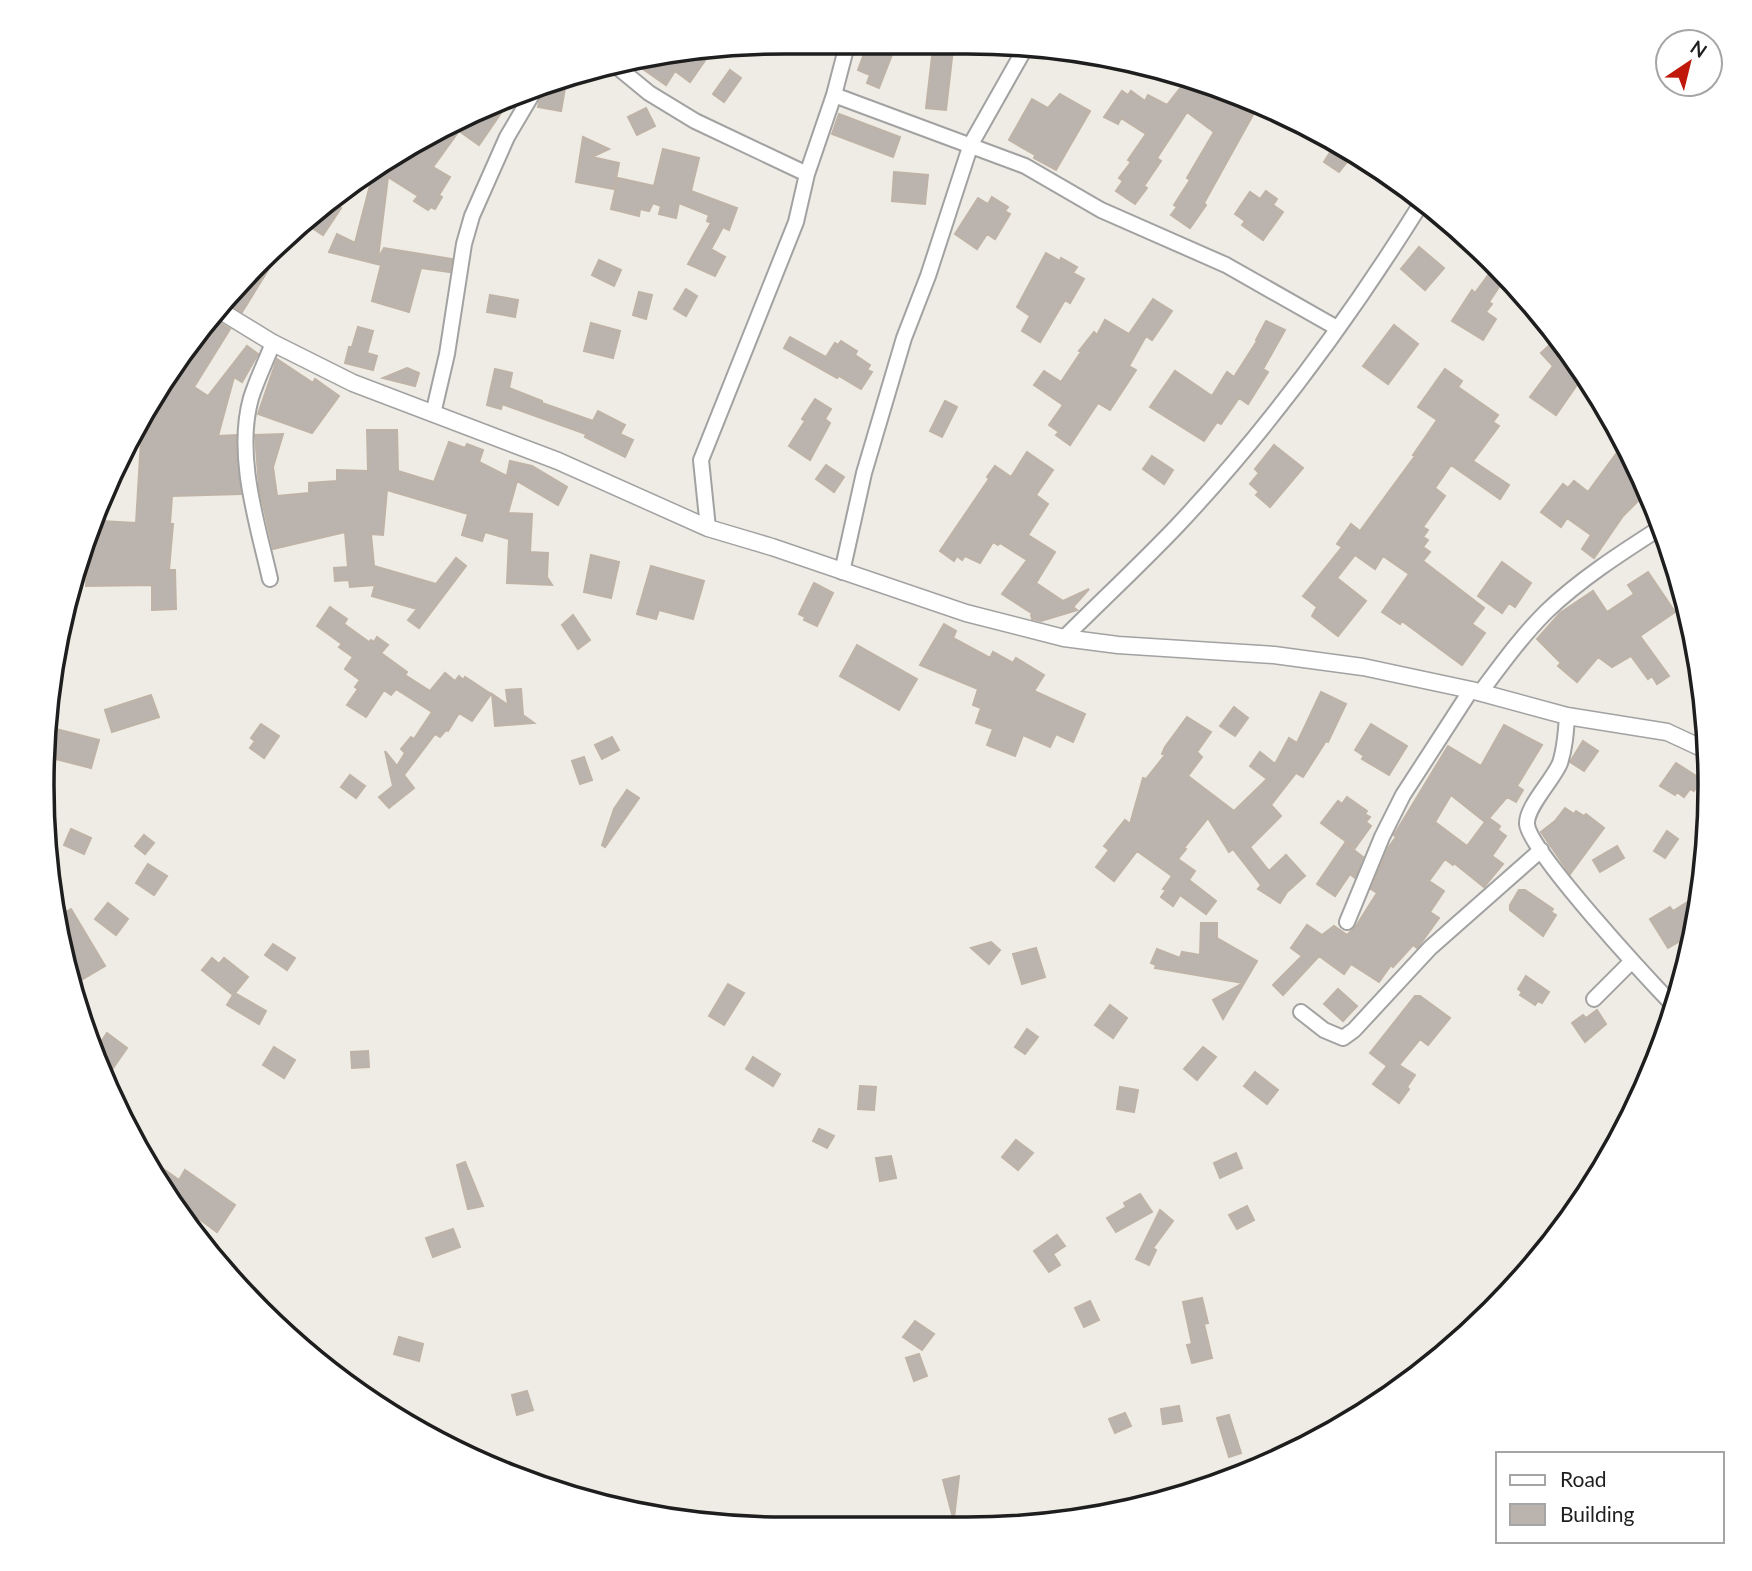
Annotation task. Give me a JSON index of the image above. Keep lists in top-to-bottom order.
{
  "legend": ["Road", "Building"],
  "north": "top right"
}
